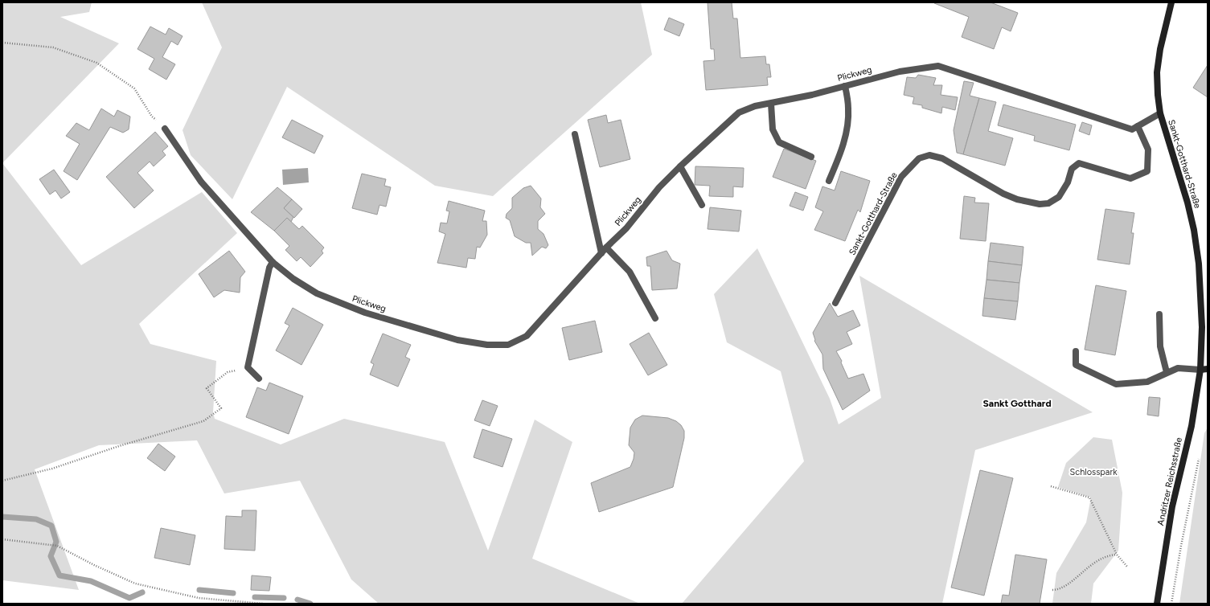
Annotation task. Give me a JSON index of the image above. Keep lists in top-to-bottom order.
{
  "streets": {
    "main road": ["Sankt-Gotthard-Straße", "Andritzer Reichsstraße"],
    "street": ["Plickweg"]
  },
  "crossings": [
    ["Plickweg", "Sankt-Gotthard-Straße"],
    ["Sankt-Gotthard-Straße", "Andritzer Reichsstraße"]
  ],
  "districts": ["Sankt Gotthard"],
  "parks": ["Schlosspark"]
}
